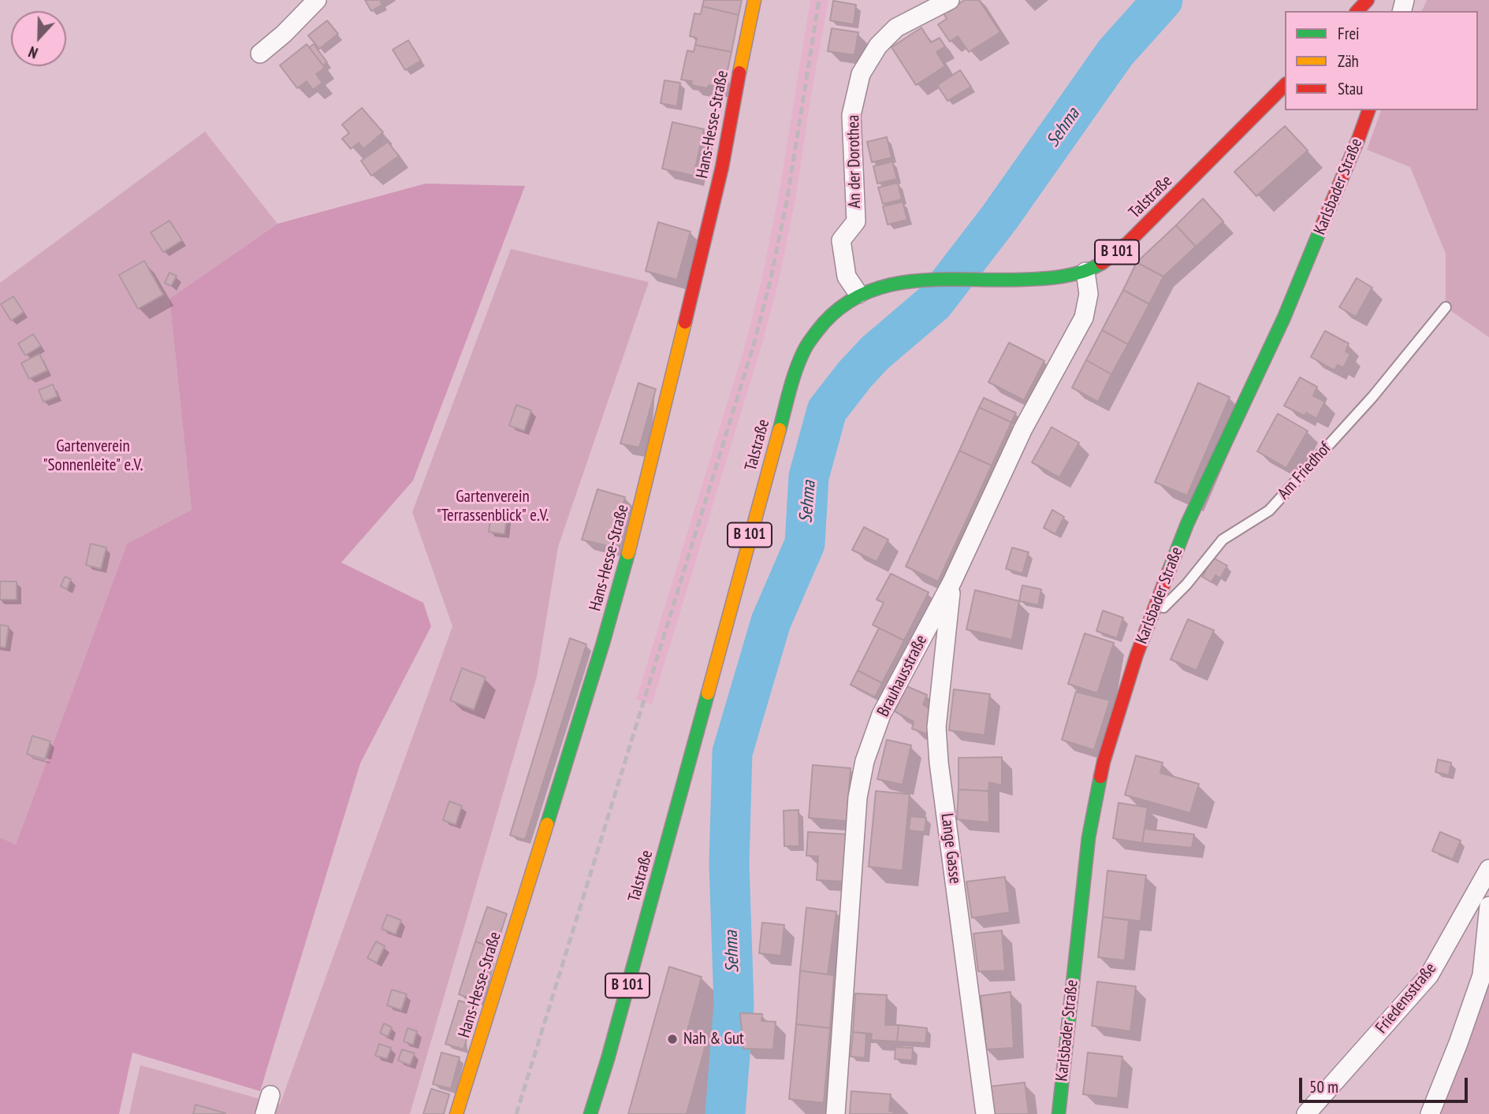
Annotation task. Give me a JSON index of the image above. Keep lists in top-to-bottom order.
{
  "streets": {
    "street": [
      "Hans-Hesse-Straße",
      "An der Dorothea",
      "Karlsbader Straße",
      "Talstraße",
      "B 101",
      "Brauhausstraße",
      "Lange Gasse",
      "Friedensstraße"
    ],
    "lane": ["Am Friedhof"]
  },
  "crossings": [
    ["An der Dorothea", "Talstraße"],
    ["Karlsbader Straße", "Am Friedhof"],
    ["Talstraße", "Brauhausstraße"],
    ["Brauhausstraße", "Lange Gasse"]
  ],
  "water": ["Sehma"],
  "parks": ["Gartenverein \"Sonnenleite\" e.V.", "Gartenverein \"Terrassenblick\" e.V."],
  "places": ["Nah & Gut"],
  "legend": ["Frei", "Zäh", "Stau"],
  "scale_bar": "50 m",
  "north": "bottom"
}
